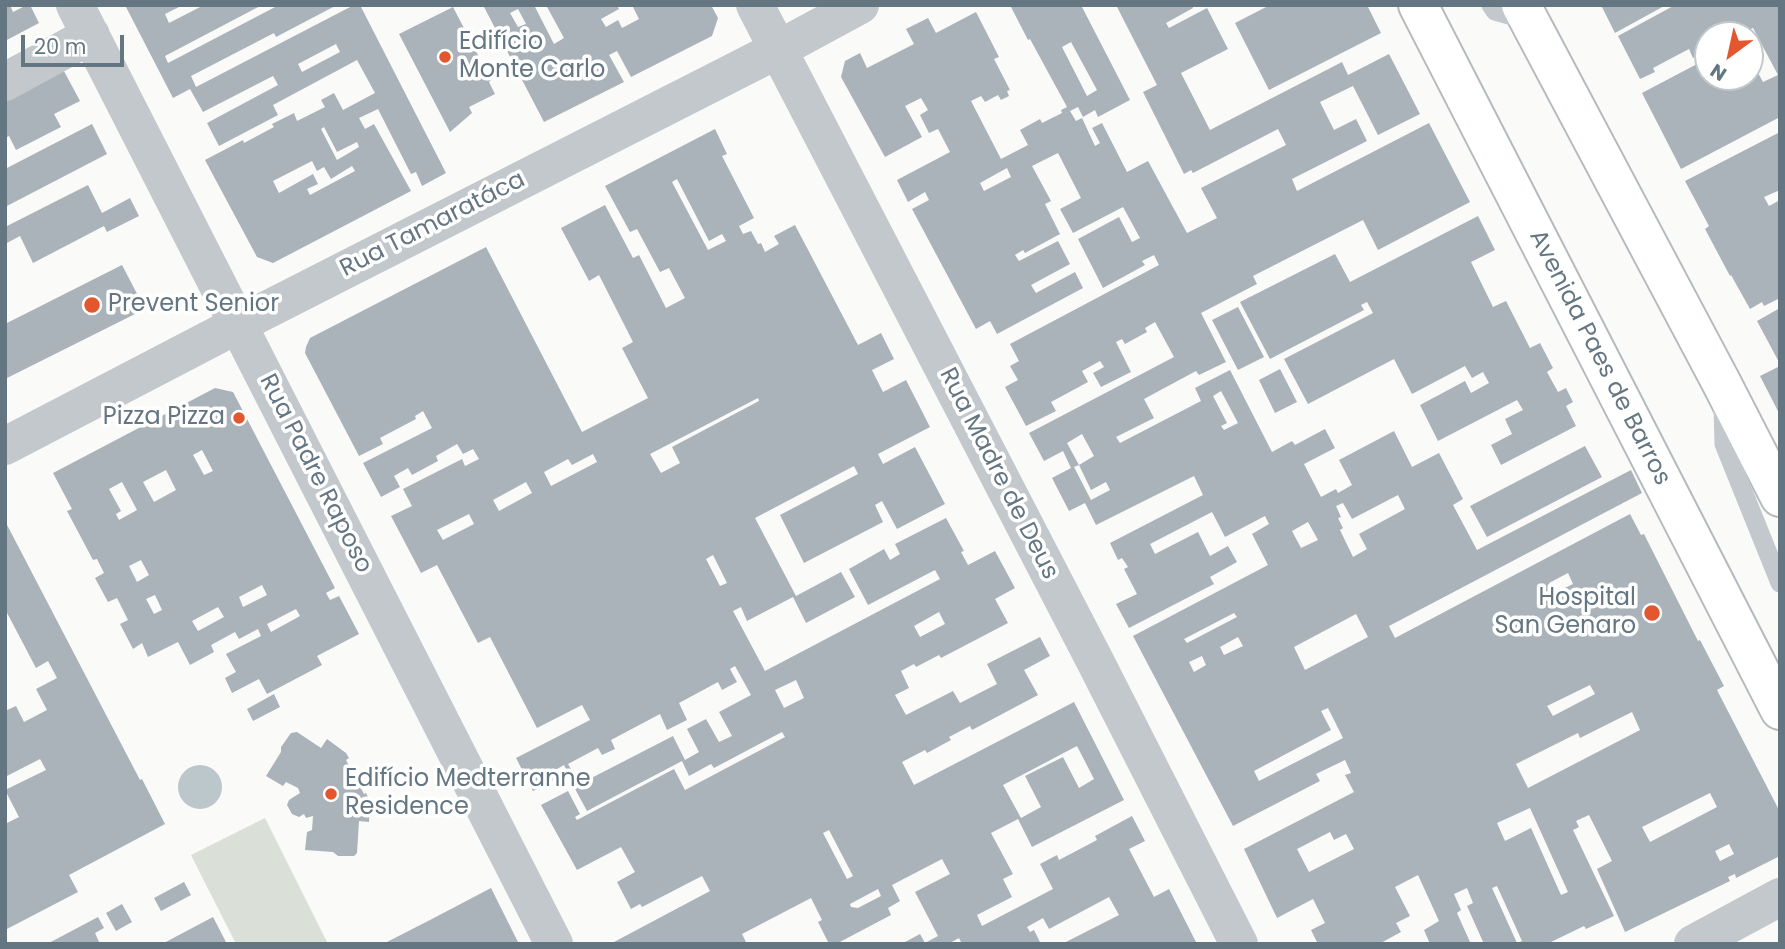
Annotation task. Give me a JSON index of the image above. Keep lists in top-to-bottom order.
{
  "streets": {
    "main road": ["Avenida Paes de Barros"],
    "street": ["Rua Tamaratáca", "Rua Padre Raposo", "Rua Madre de Deus"]
  },
  "crossings": [
    ["Rua Tamaratáca", "Rua Padre Raposo"],
    ["Rua Tamaratáca", "Rua Madre de Deus"]
  ],
  "places": [
    "Edifício Monte Carlo",
    "Prevent Senior",
    "Pizza Pizza",
    "Hospital San Genaro",
    "Edifício Medterranne Residence"
  ],
  "scale_bar": "20 m",
  "north": "bottom left"
}
